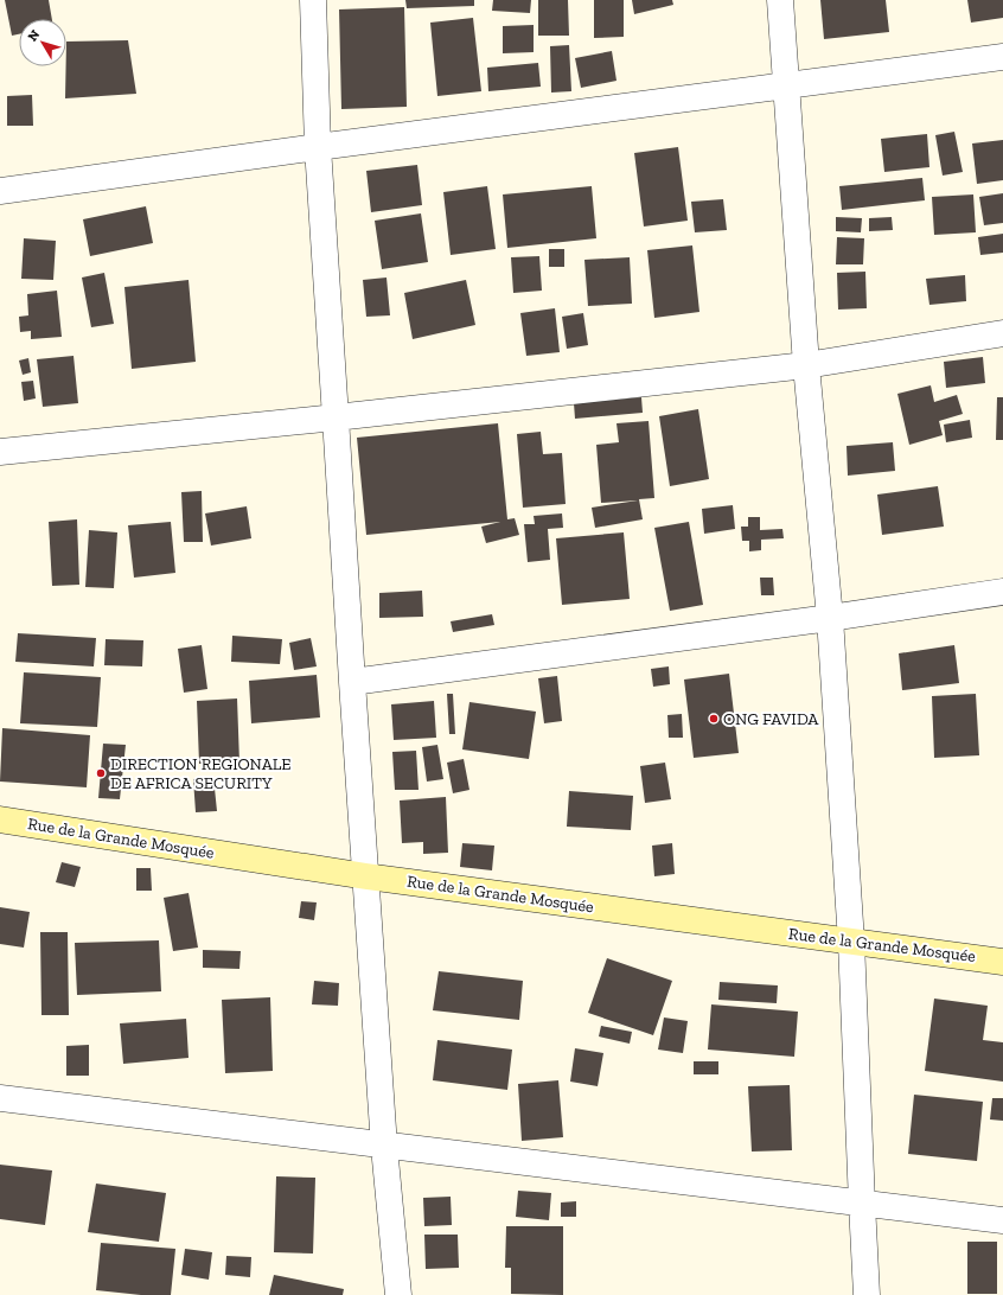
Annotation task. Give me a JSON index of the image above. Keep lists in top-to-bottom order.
{
  "streets": {
    "street": ["Rue de la Grande Mosquée"]
  },
  "places": ["ONG FAVIDA", "DIRECTION REGIONALE DE AFRICA SECURITY"],
  "north": "top left"
}
